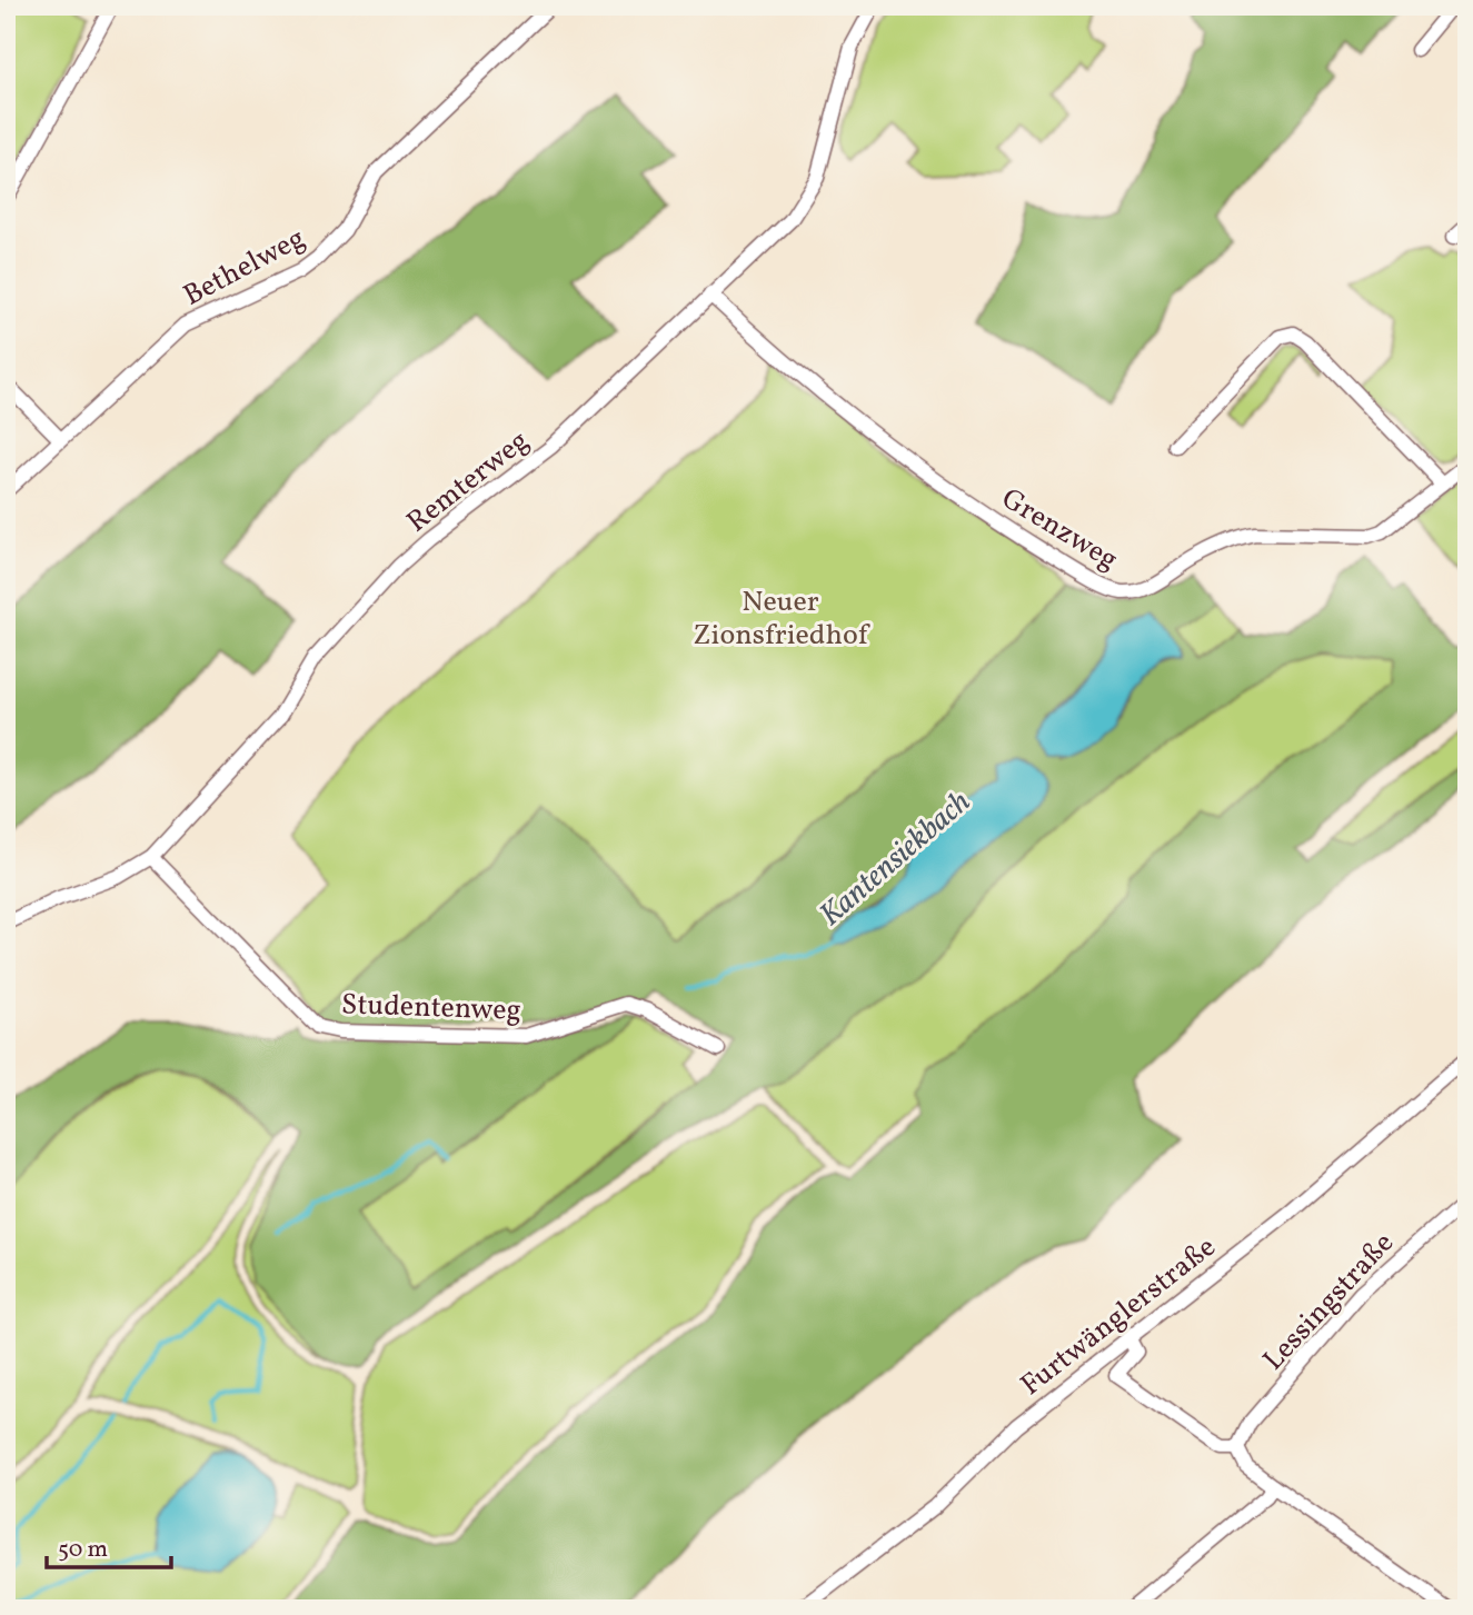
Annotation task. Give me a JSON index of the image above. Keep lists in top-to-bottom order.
{
  "streets": {
    "street": [
      "Bethelweg",
      "Remterweg",
      "Grenzweg",
      "Studentenweg",
      "Lessingstraße",
      "Furtwänglerstraße"
    ]
  },
  "crossings": [
    ["Remterweg", "Grenzweg"],
    ["Remterweg", "Studentenweg"]
  ],
  "water": ["Kantensiekbach"],
  "parks": ["Neuer Zionsfriedhof"],
  "scale_bar": "50 m"
}
